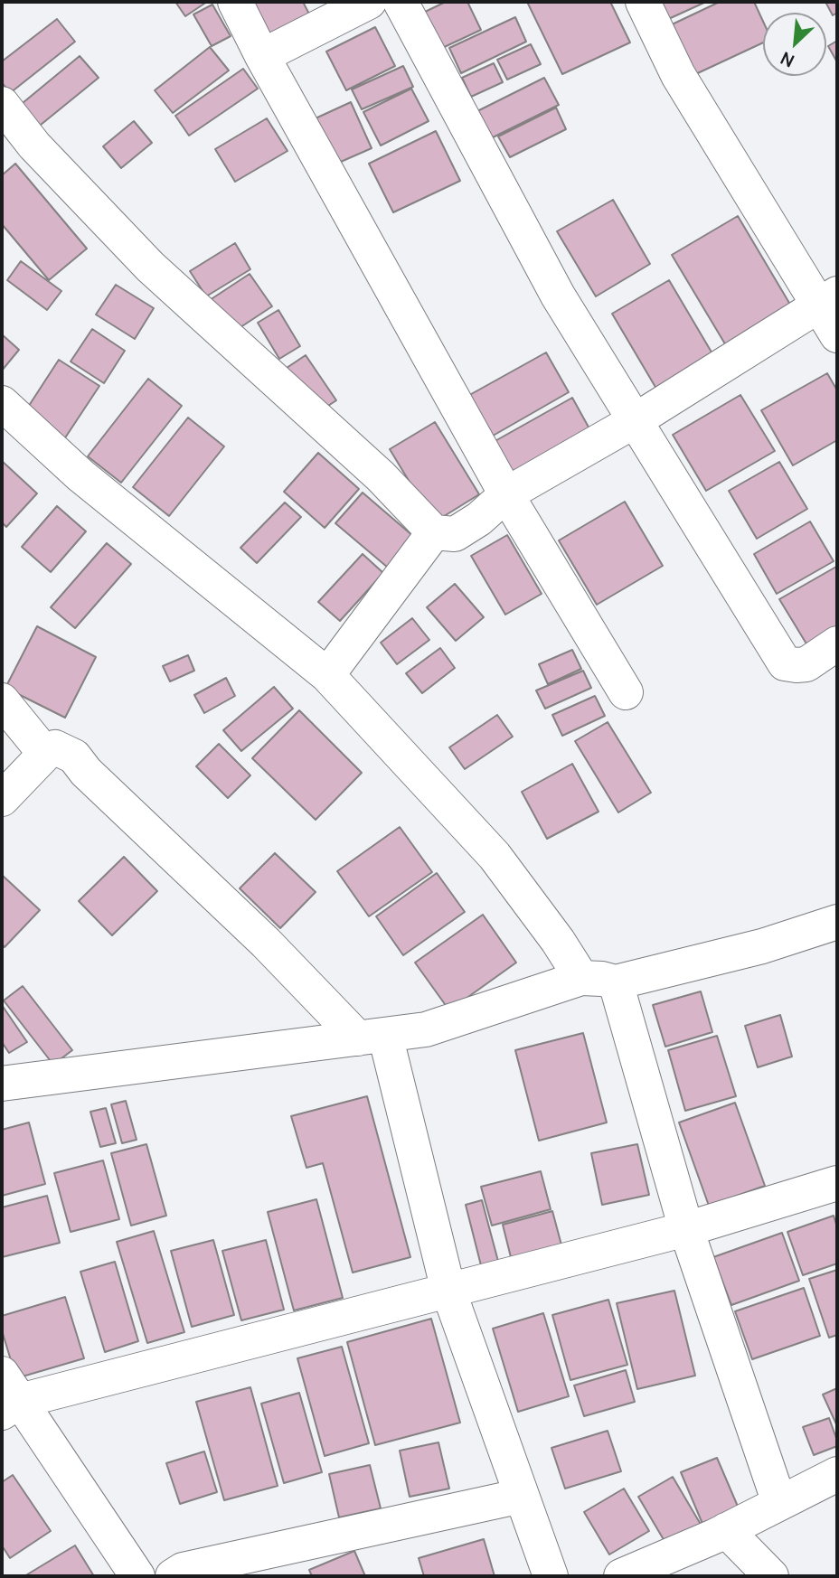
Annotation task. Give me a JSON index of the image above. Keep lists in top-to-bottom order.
{
  "north": "bottom left"
}
